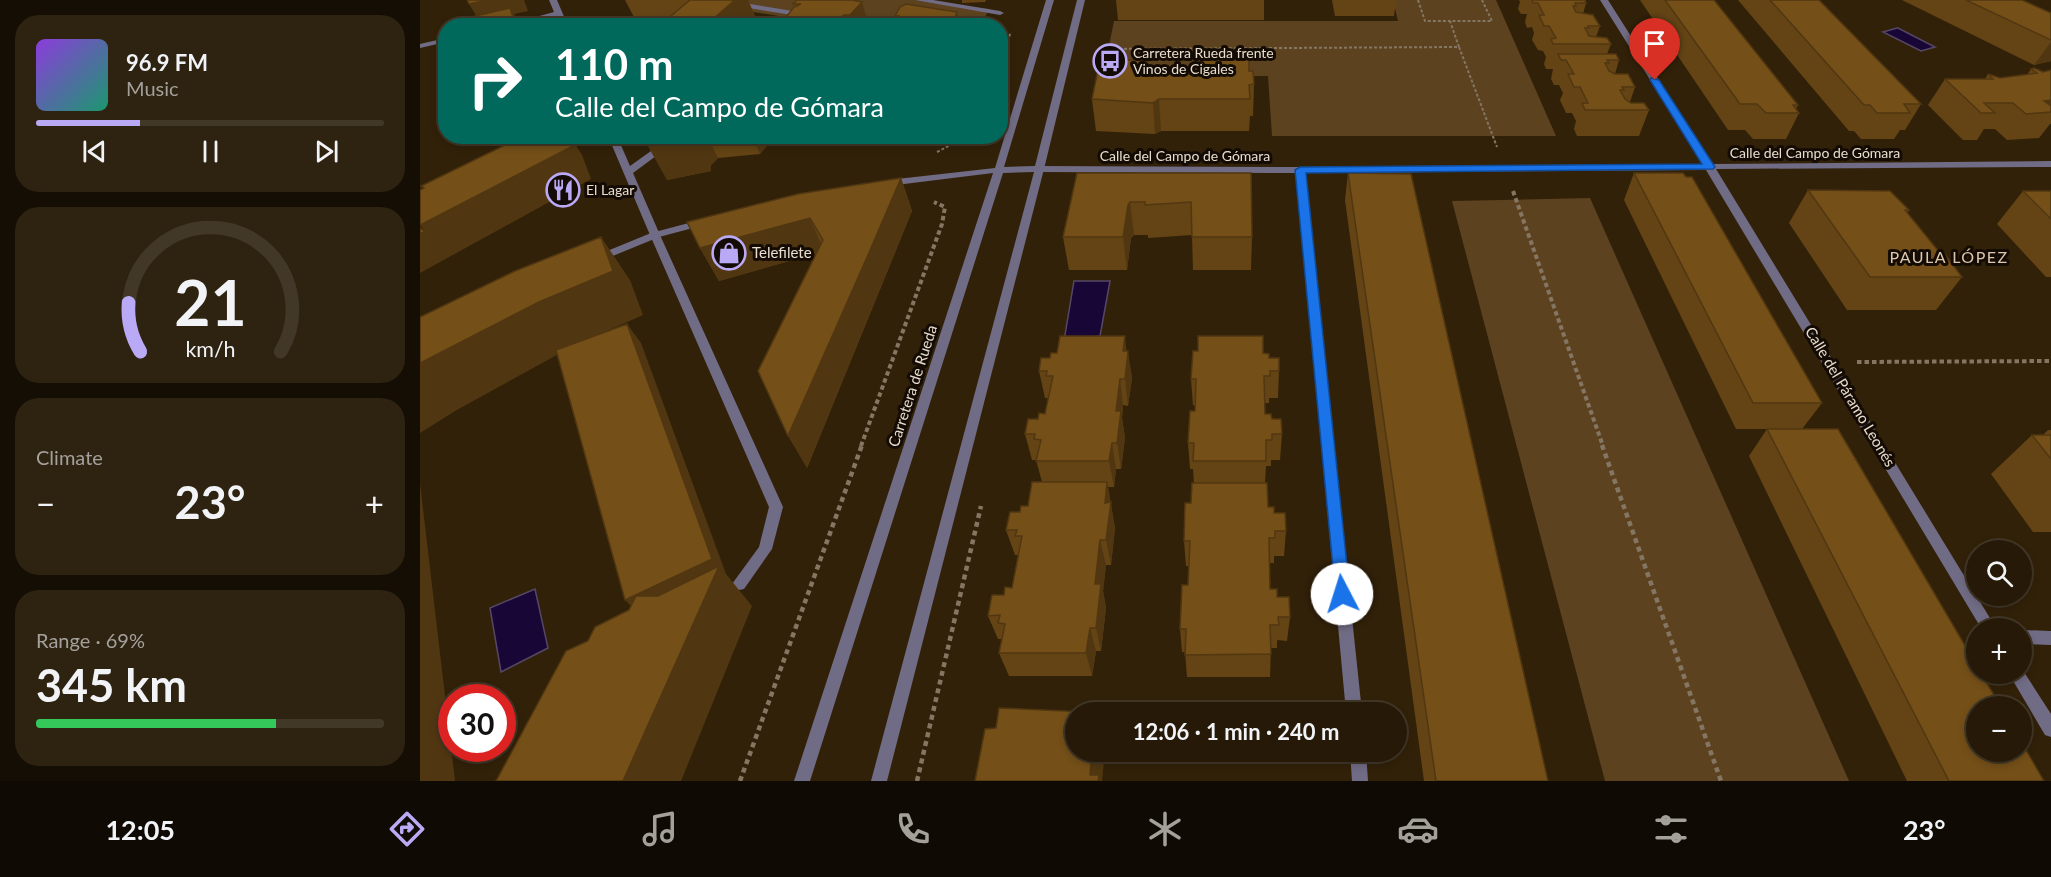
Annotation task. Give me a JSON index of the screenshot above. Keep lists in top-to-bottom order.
{
  "streets": {
    "street": ["Calle del Campo de Gómara", "Carretera de Rueda", "Calle del Páramo Leonés"]
  },
  "crossings": [
    ["Calle del Campo de Gómara", "Carretera de Rueda"],
    ["Calle del Campo de Gómara", "Calle del Páramo Leonés"]
  ],
  "districts": ["PAULA LÓPEZ"],
  "places": {
    "bus stop": ["Carretera Rueda frente Vinos de Cigales"],
    "restaurant": ["El Lagar"],
    "shop": ["Telefilete"]
  },
  "page": {
    "turn": ["110 m", "Calle del Campo de Gómara"],
    "song": ["96.9 FM", "Music"],
    "tile": [
      "Climate",
      ["Range · 69%", "345 km"]
    ],
    "heat": ["−", "23°", "+"],
    "map_buttons": ["+", "−"],
    "limit": "30",
    "trip": "12:06 · 1 min · 240 m",
    "tabs": ["12:05", "23°"],
    "gauge": ["21", "km/h"]
  }
}
